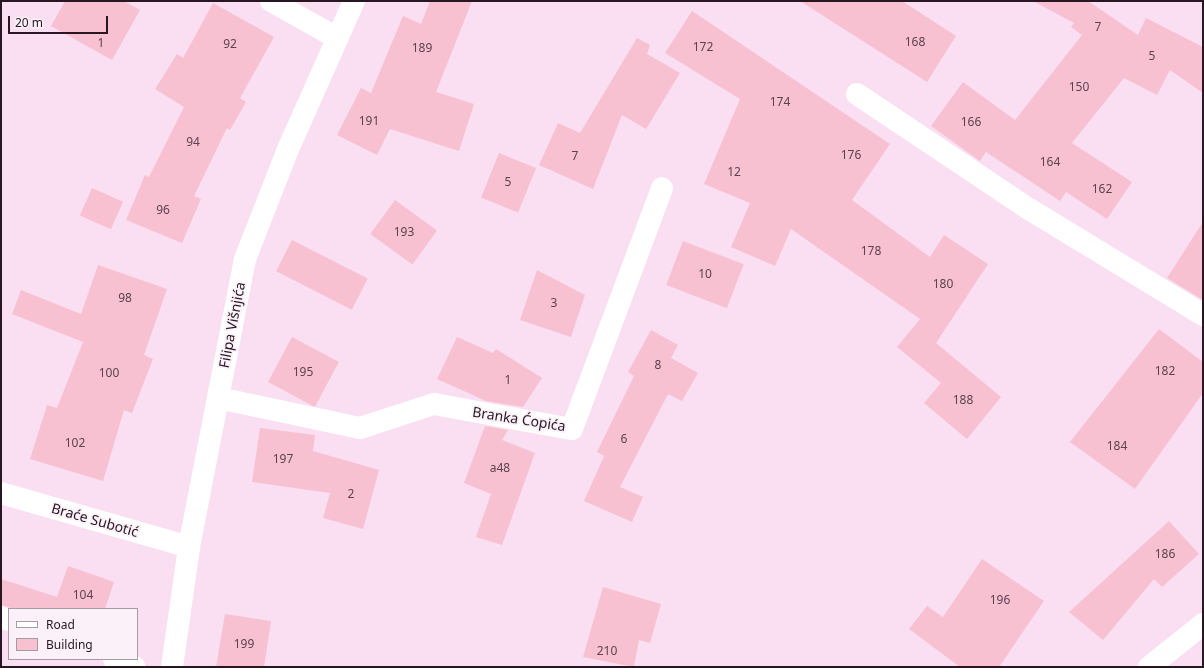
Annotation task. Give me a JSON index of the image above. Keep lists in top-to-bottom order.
{
  "streets": {
    "street": ["Filipa Višnjića", "Branka Ćopića", "Braće Subotić"]
  },
  "crossings": [
    ["Filipa Višnjića", "Branka Ćopića"],
    ["Filipa Višnjića", "Braće Subotić"]
  ],
  "house_numbers": [
    "7",
    "168",
    "1",
    "92",
    "172",
    "189",
    "5",
    "150",
    "174",
    "191",
    "166",
    "94",
    "176",
    "7",
    "164",
    "12",
    "5",
    "162",
    "96",
    "193",
    "178",
    "10",
    "180",
    "98",
    "3",
    "8",
    "182",
    "195",
    "100",
    "1",
    "188",
    "6",
    "102",
    "184",
    "197",
    "a48",
    "2",
    "186",
    "104",
    "196",
    "199",
    "210"
  ],
  "legend": ["Road", "Building"],
  "scale_bar": "20 m"
}
